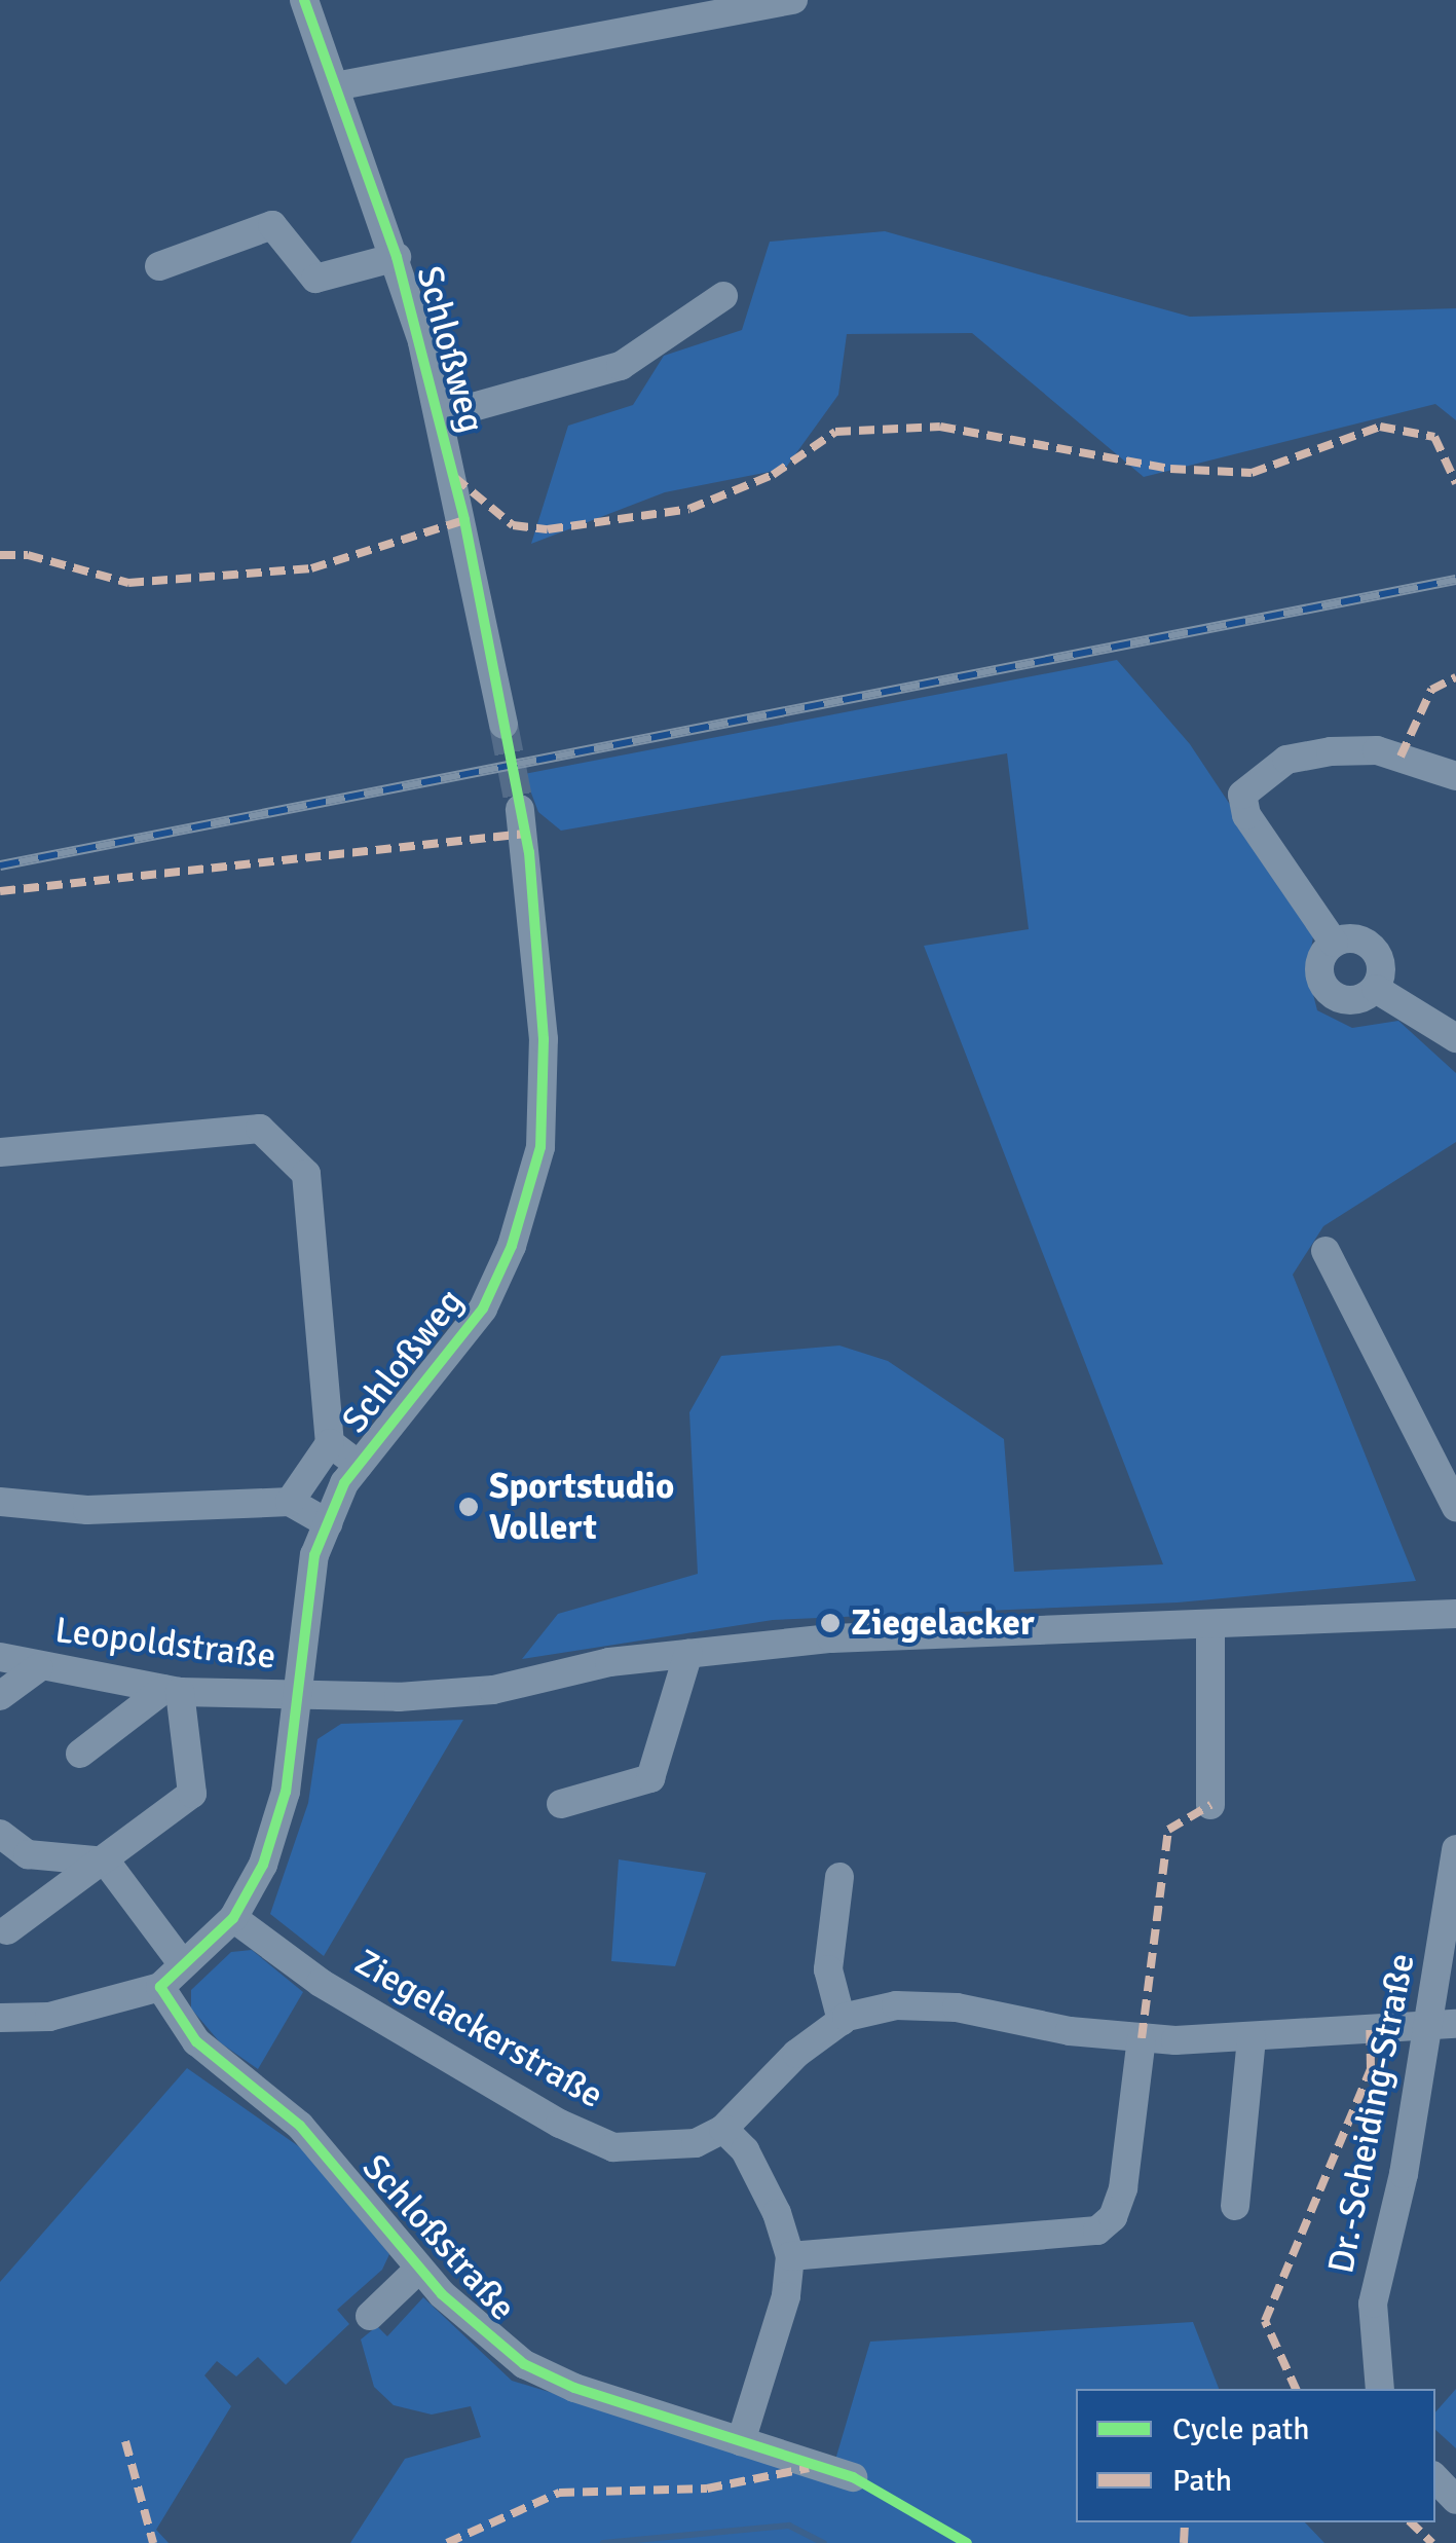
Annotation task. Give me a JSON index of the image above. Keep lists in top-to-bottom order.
{
  "streets": {
    "street": [
      "Schloßweg",
      "Leopoldstraße",
      "Ziegelackerstraße",
      "Dr.-Scheiding-Straße",
      "Schloßstraße"
    ]
  },
  "crossings": [
    ["Schloßweg", "Leopoldstraße"],
    ["Schloßweg", "Ziegelackerstraße"],
    ["Schloßweg", "Schloßstraße"],
    ["Ziegelackerstraße", "Dr.-Scheiding-Straße"]
  ],
  "places": ["Sportstudio Vollert", "Ziegelacker"],
  "legend": ["Cycle path", "Path"]
}
